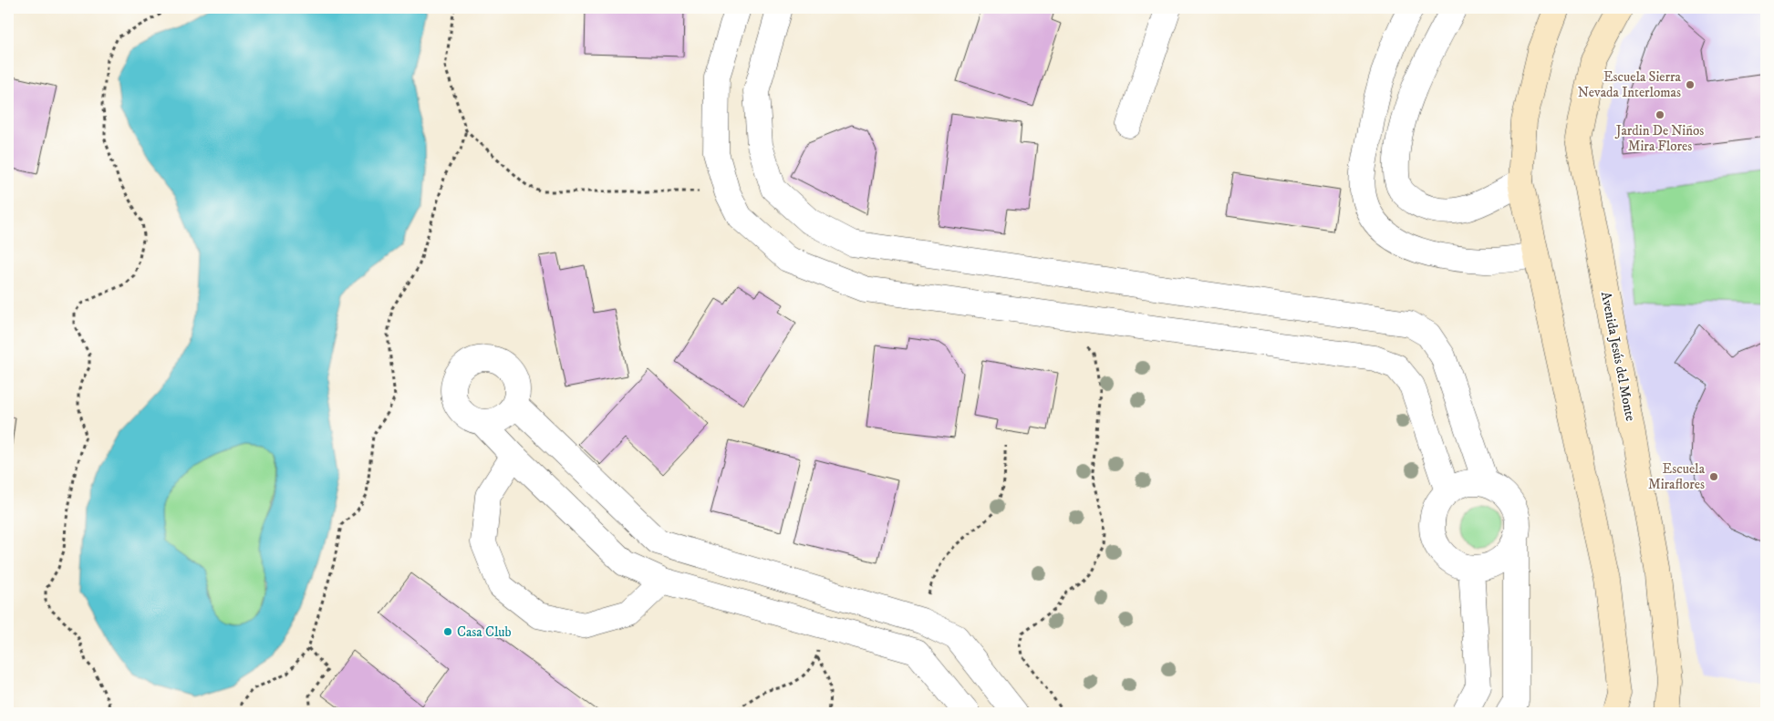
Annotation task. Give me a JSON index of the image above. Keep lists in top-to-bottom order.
{
  "streets": {
    "main road": ["Avenida Jesús del Monte"]
  },
  "places": [
    "Escuela Sierra Nevada Interlomas",
    "Jardin De Niños Mira Flores",
    "Escuela Miraflores",
    "Casa Club"
  ]
}
